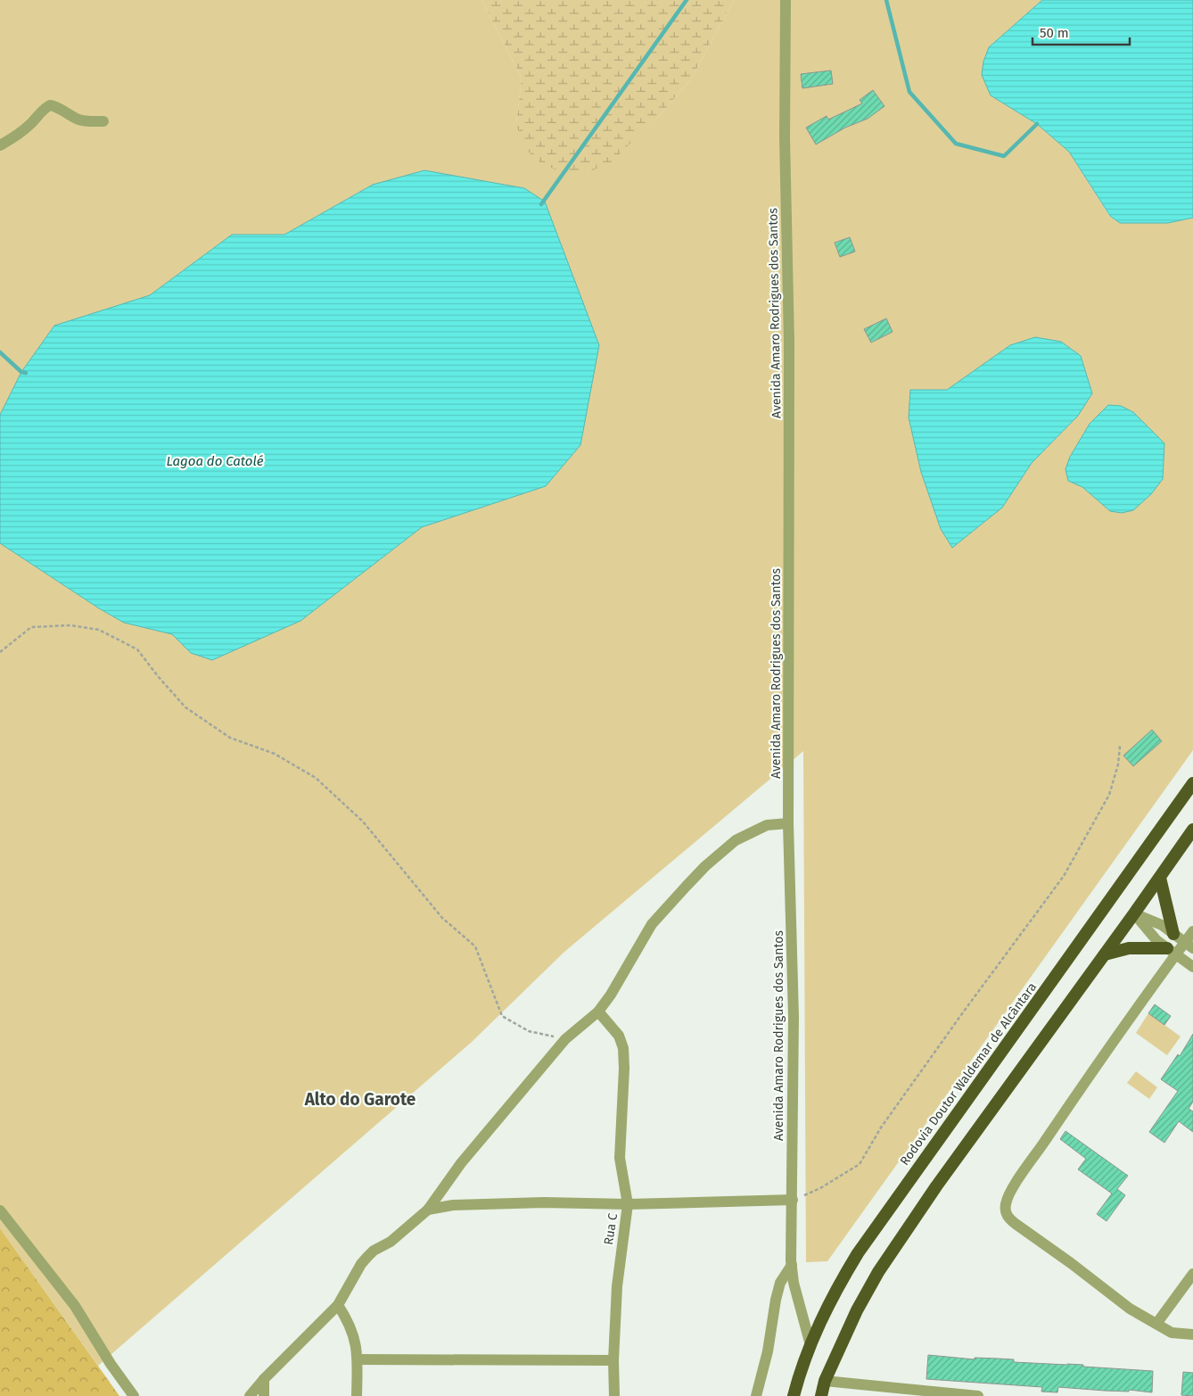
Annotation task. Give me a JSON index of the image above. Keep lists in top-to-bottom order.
{
  "streets": {
    "highway": ["Rodovia Doutor Waldemar de Alcântara"],
    "street": ["Avenida Amaro Rodrigues dos Santos", "Rua C"]
  },
  "crossings": [
    ["Avenida Amaro Rodrigues dos Santos", "Rodovia Doutor Waldemar de Alcântara"],
    ["Avenida Amaro Rodrigues dos Santos", "Rua C"]
  ],
  "districts": ["Alto do Garote"],
  "water": ["Lagoa do Catolé"],
  "scale_bar": "50 m"
}
